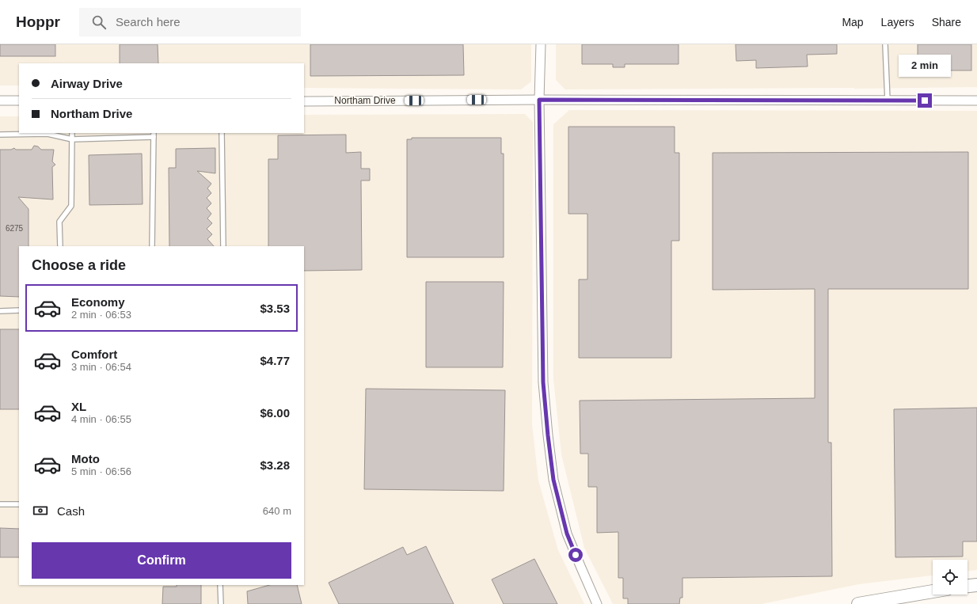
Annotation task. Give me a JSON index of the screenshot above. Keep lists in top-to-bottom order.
{
  "streets": {
    "street": ["Northam Drive"]
  },
  "house_numbers": ["6275"],
  "page": {
    "header": "Hoppr",
    "search": "Search here",
    "nav": ["Map", "Layers", "Share"],
    "bubble": "2 min",
    "banner": ["Airway Drive", "Northam Drive"],
    "heading": "Choose a ride",
    "list": [
      {
        "name": "Economy",
        "note": "2 min · 06:53",
        "value": "$3.53"
      },
      {
        "name": "Comfort",
        "note": "3 min · 06:54",
        "value": "$4.77"
      },
      {
        "name": "XL",
        "note": "4 min · 06:55",
        "value": "$6.00"
      },
      {
        "name": "Moto",
        "note": "5 min · 06:56",
        "value": "$3.28"
      }
    ],
    "pay": ["Cash", "640 m"],
    "buttons": "Confirm"
  }
}
